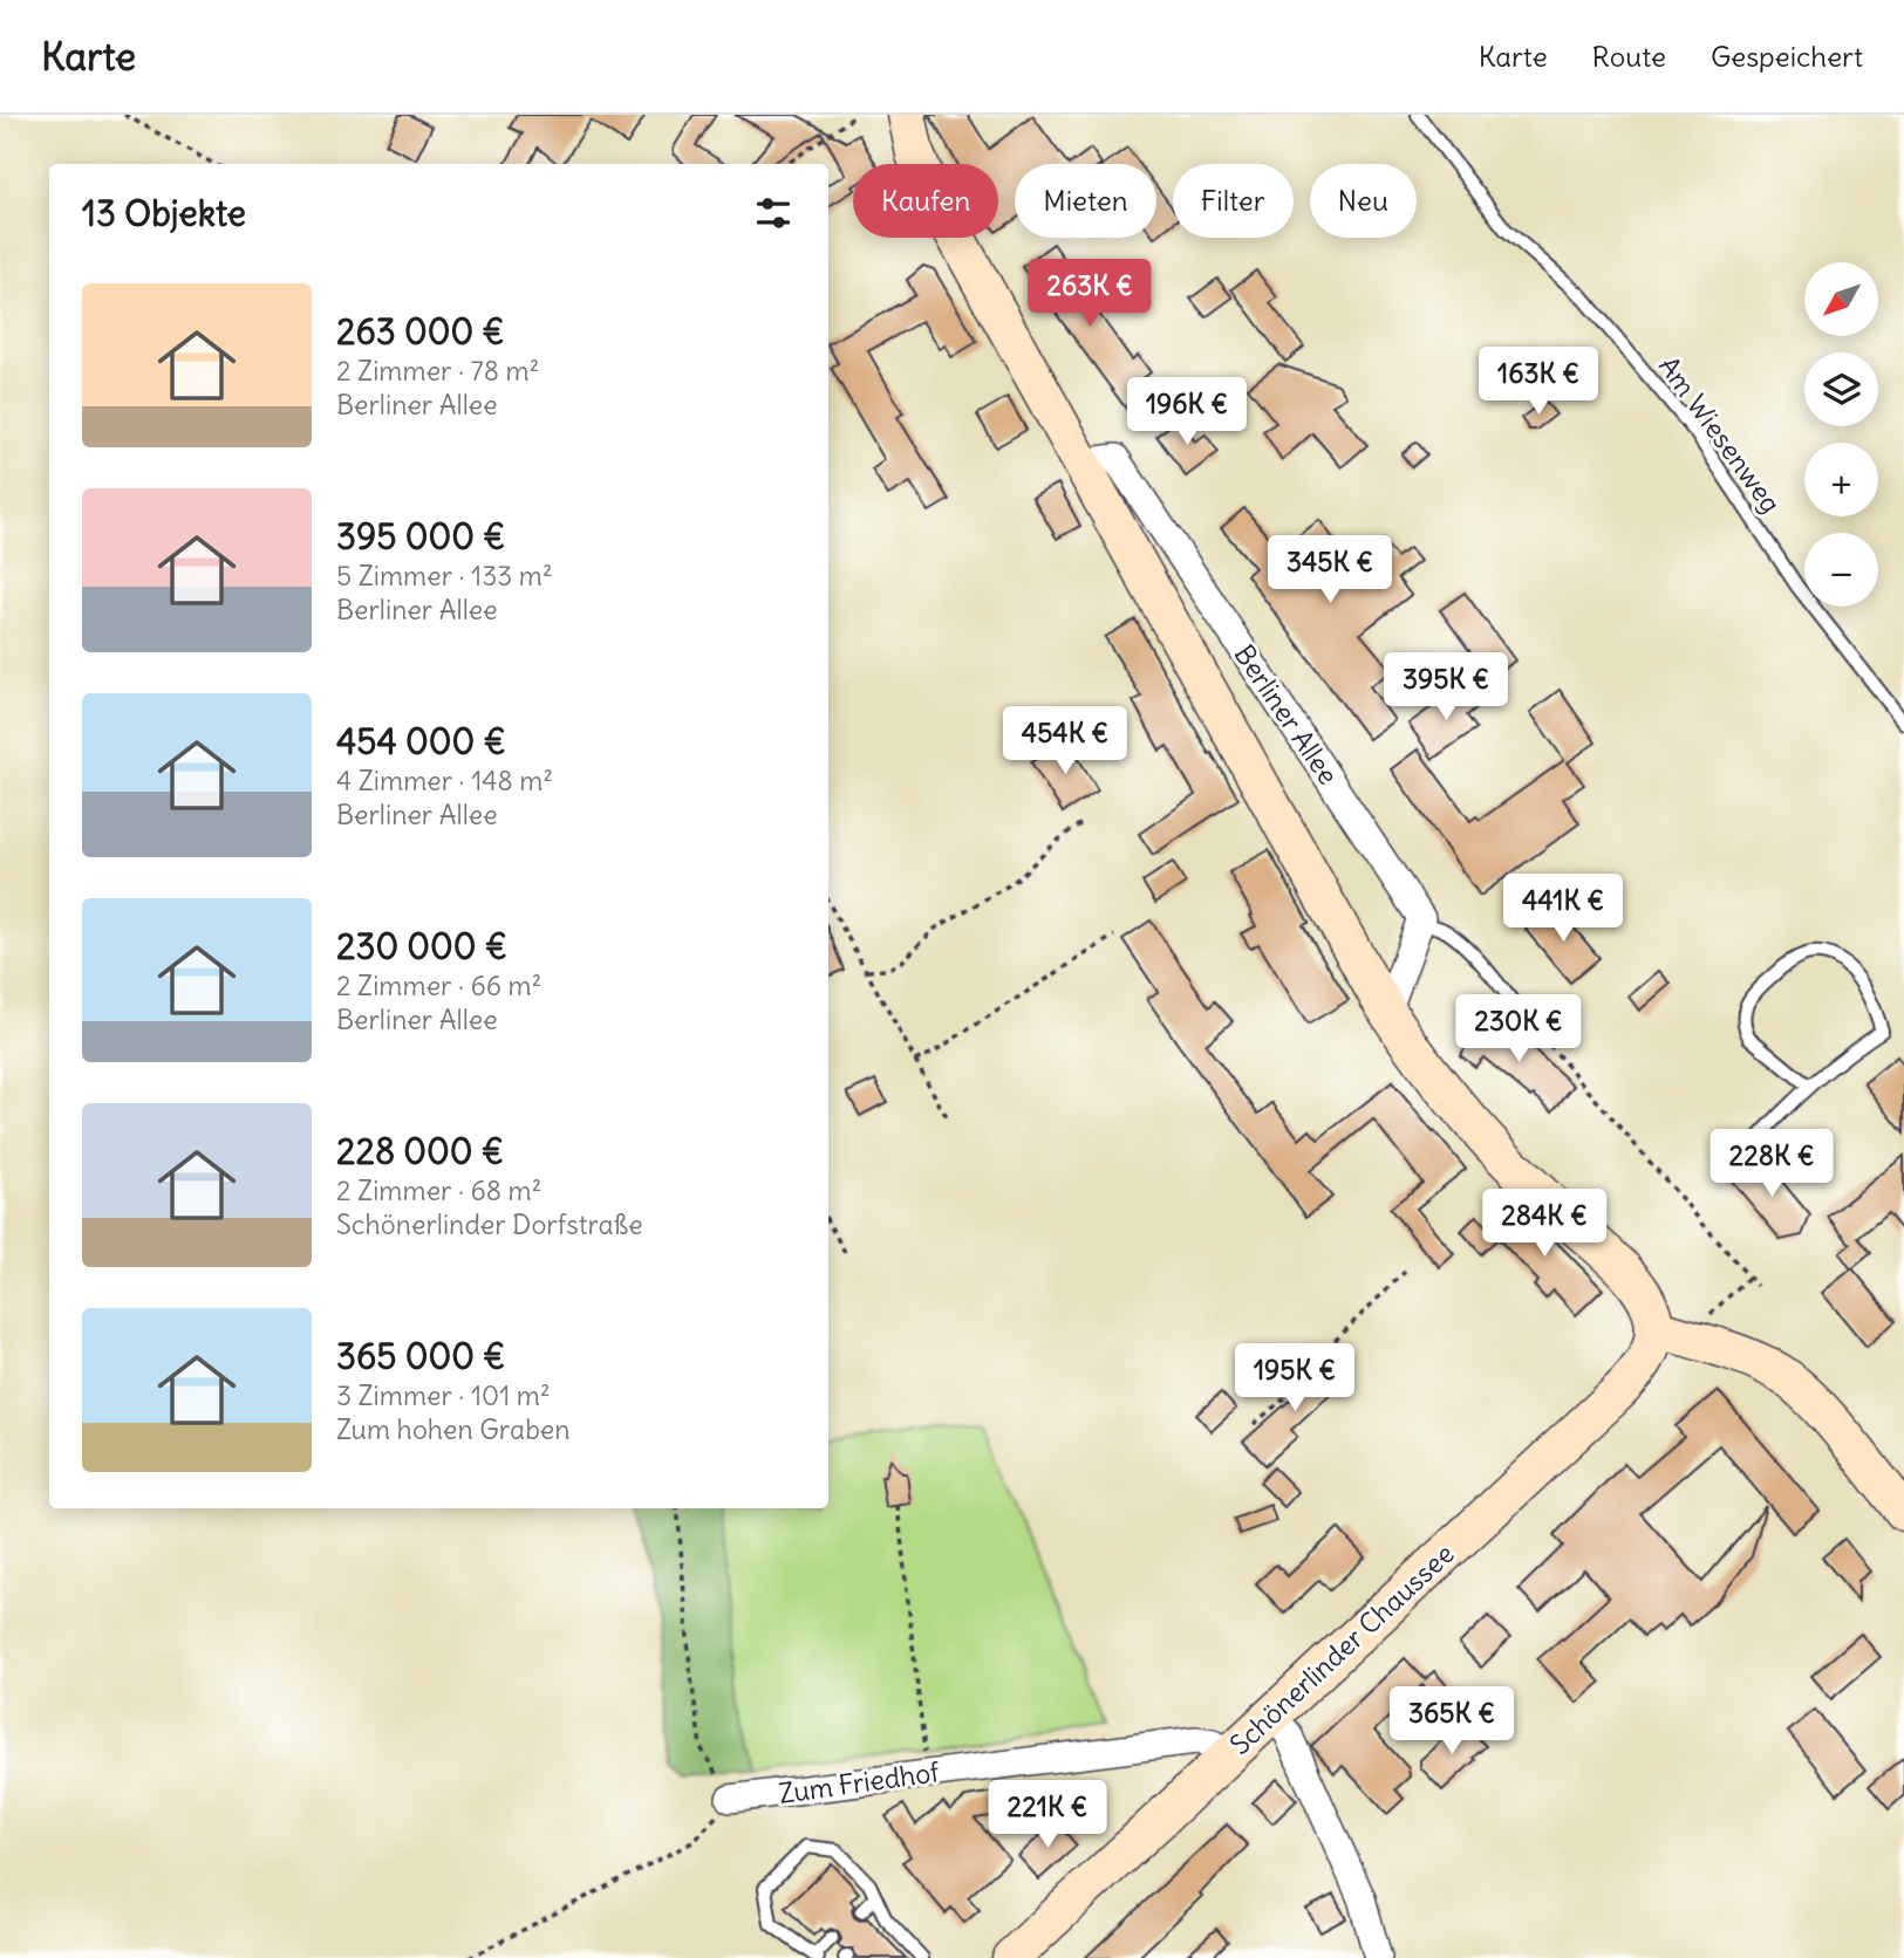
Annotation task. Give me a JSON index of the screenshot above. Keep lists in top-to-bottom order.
{
  "streets": {
    "main road": ["Berliner Allee", "Schönerlinder Chaussee"],
    "street": ["Zum Friedhof"],
    "lane": ["Am Wiesenweg"]
  },
  "crossings": [
    ["Berliner Allee", "Schönerlinder Chaussee"],
    ["Schönerlinder Chaussee", "Zum Friedhof"]
  ],
  "north": "bottom left",
  "page": {
    "header": "Karte",
    "nav": ["Karte", "Route", "Gespeichert"],
    "chip": [
      "Kaufen",
      "Mieten",
      "Filter",
      "Neu"
    ],
    "heading": "13 Objekte",
    "price": [
      "263K €",
      "163K €",
      "196K €",
      "345K €",
      "395K €",
      "454K €",
      "441K €",
      "230K €",
      "228K €",
      "284K €",
      "195K €",
      "365K €",
      "221K €"
    ],
    "map_buttons": ["+", "−"],
    "list": [
      {
        "name": "263 000 €",
        "note": "2 Zimmer · 78 m² · Berliner Allee"
      },
      {
        "name": "395 000 €",
        "note": "5 Zimmer · 133 m² · Berliner Allee"
      },
      {
        "name": "454 000 €",
        "note": "4 Zimmer · 148 m² · Berliner Allee"
      },
      {
        "name": "230 000 €",
        "note": "2 Zimmer · 66 m² · Berliner Allee"
      },
      {
        "name": "228 000 €",
        "note": "2 Zimmer · 68 m² · Schönerlinder Dorfstraße"
      },
      {
        "name": "365 000 €",
        "note": "3 Zimmer · 101 m² · Zum hohen Graben"
      }
    ]
  }
}
